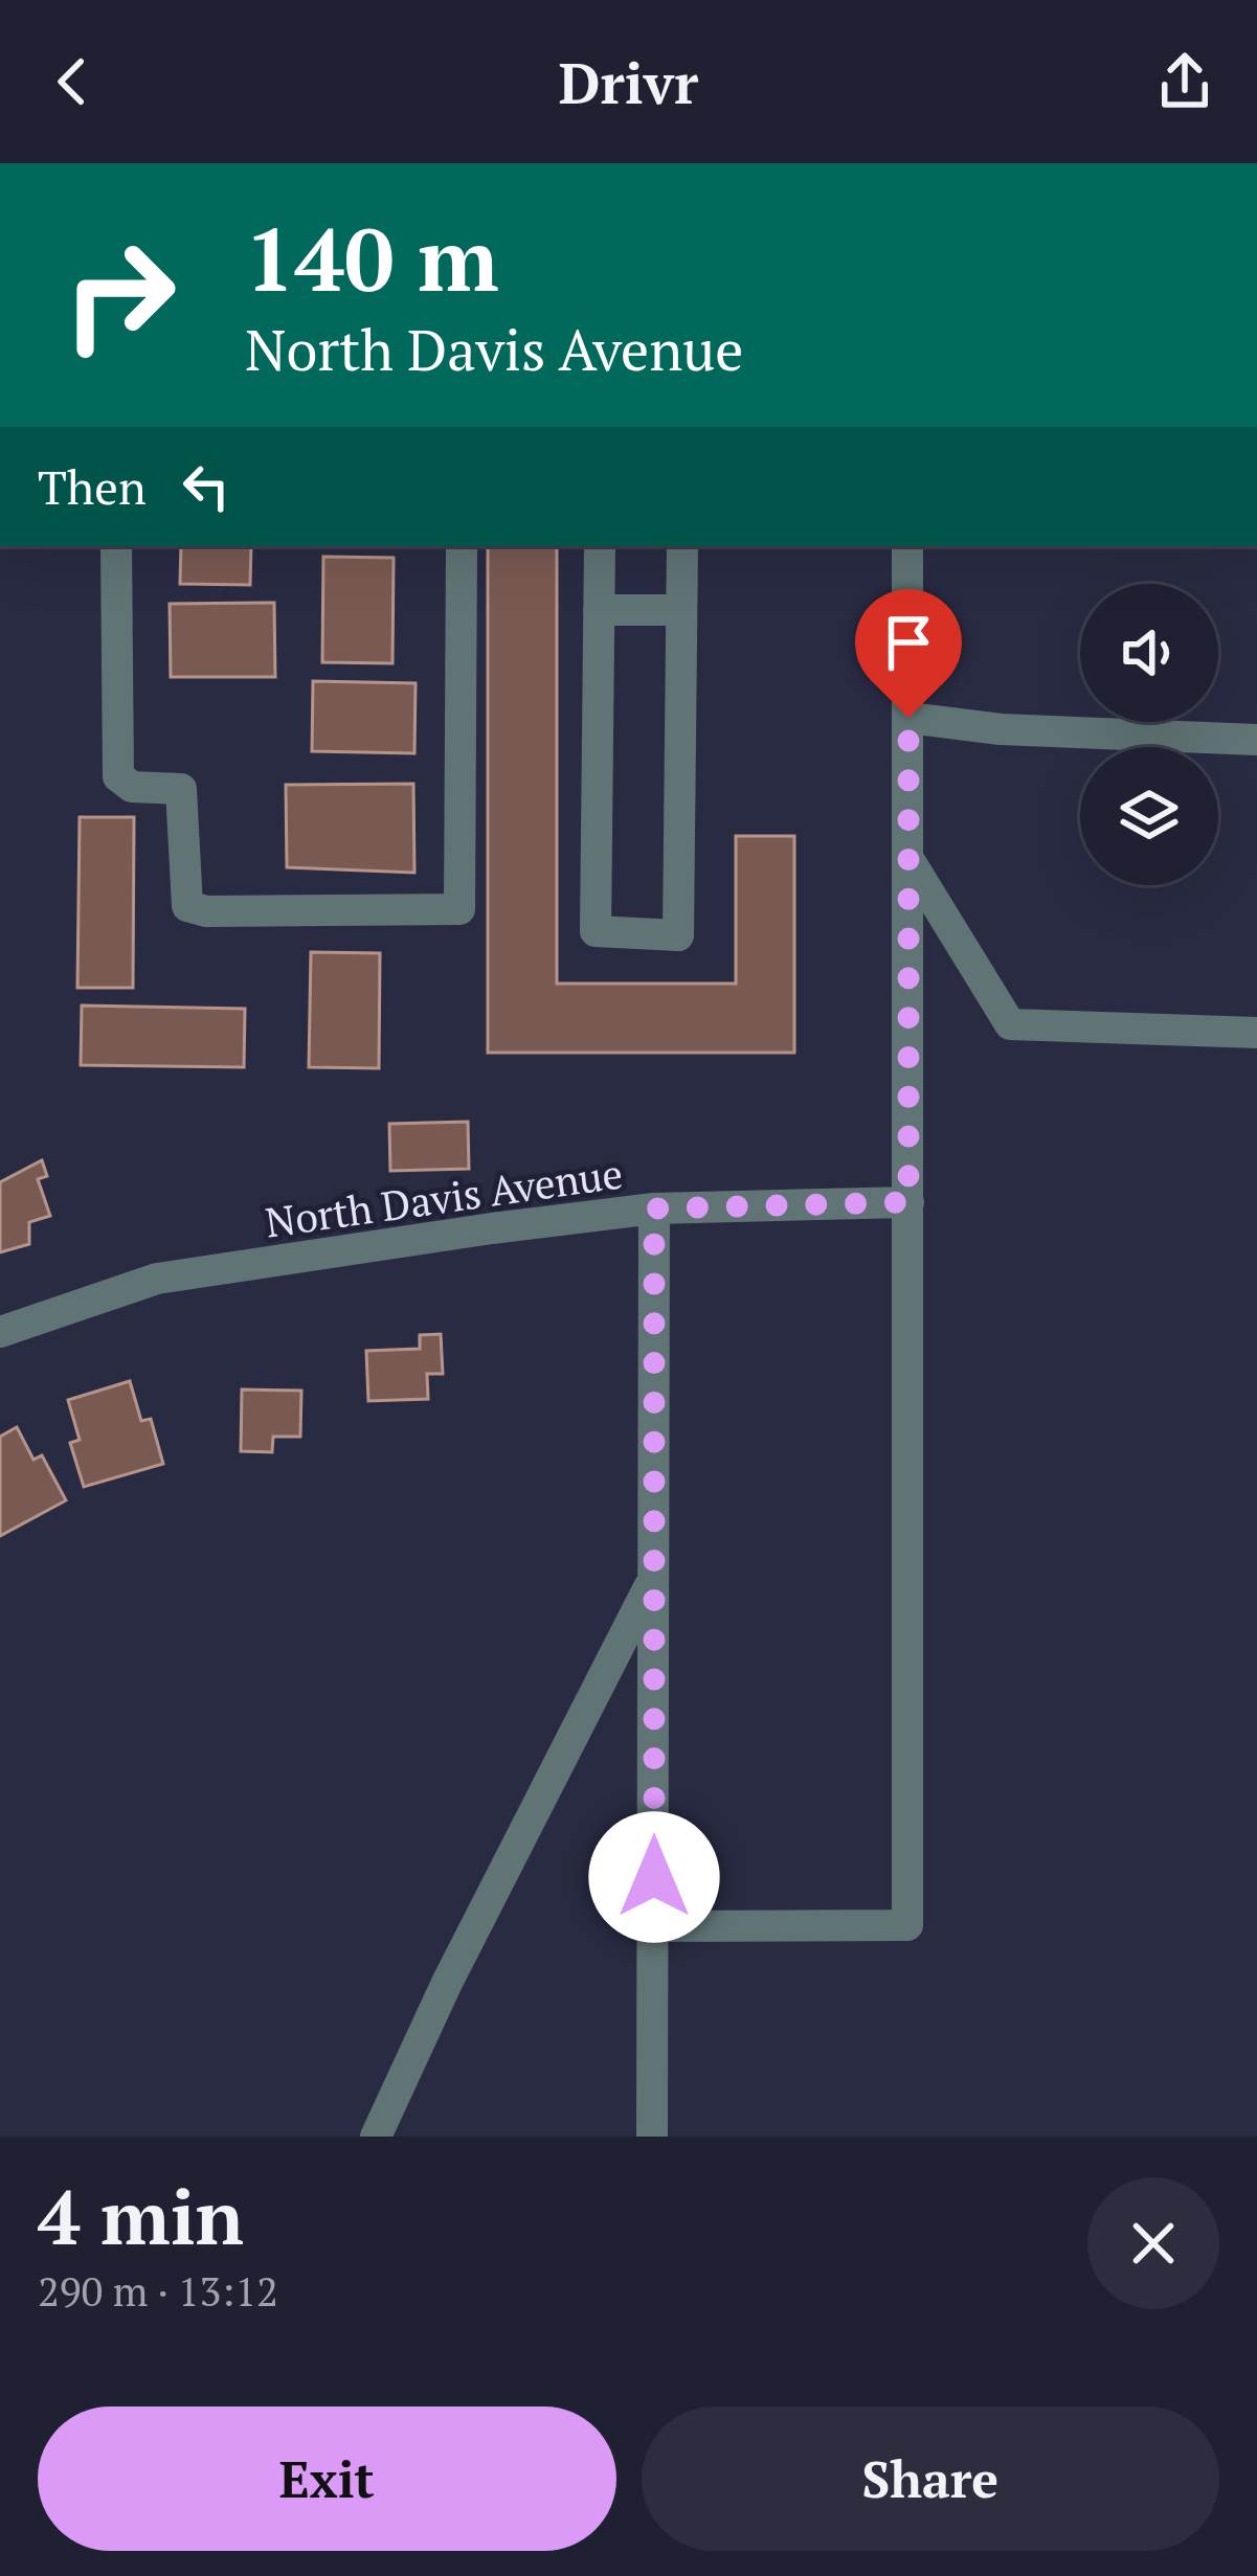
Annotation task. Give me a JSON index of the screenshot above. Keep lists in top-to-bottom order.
{
  "streets": {
    "street": ["North Davis Avenue"]
  },
  "page": {
    "header": "Drivr",
    "turn": ["140 m", "North Davis Avenue"],
    "then": "Then",
    "heading": ["4 min", "290 m · 13:12"],
    "buttons": ["Exit", "Share"]
  }
}
